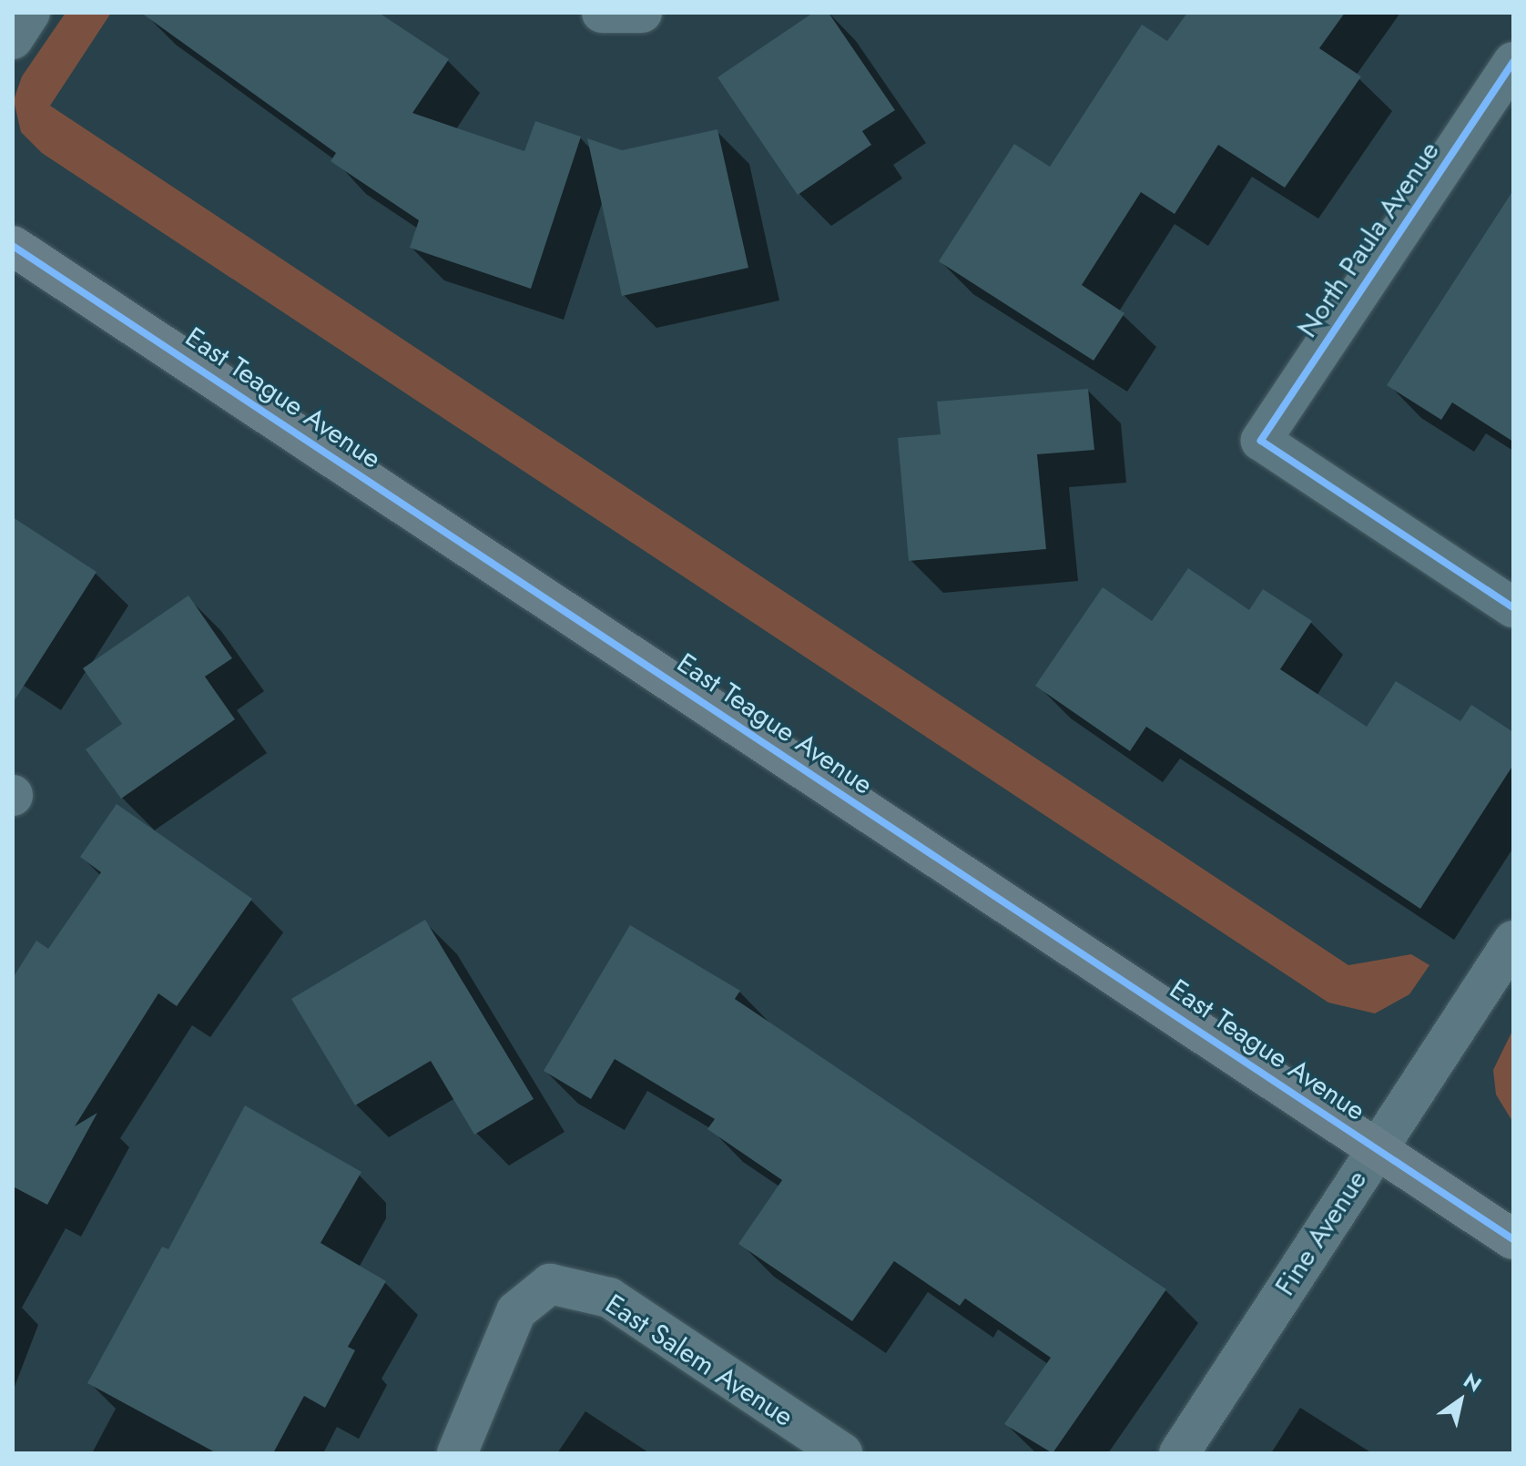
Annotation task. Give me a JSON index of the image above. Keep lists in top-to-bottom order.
{
  "streets": {
    "street": [
      "North Paula Avenue",
      "East Teague Avenue",
      "Fine Avenue",
      "East Salem Avenue"
    ]
  },
  "crossings": [
    ["East Teague Avenue", "Fine Avenue"]
  ],
  "north": "top right"
}
